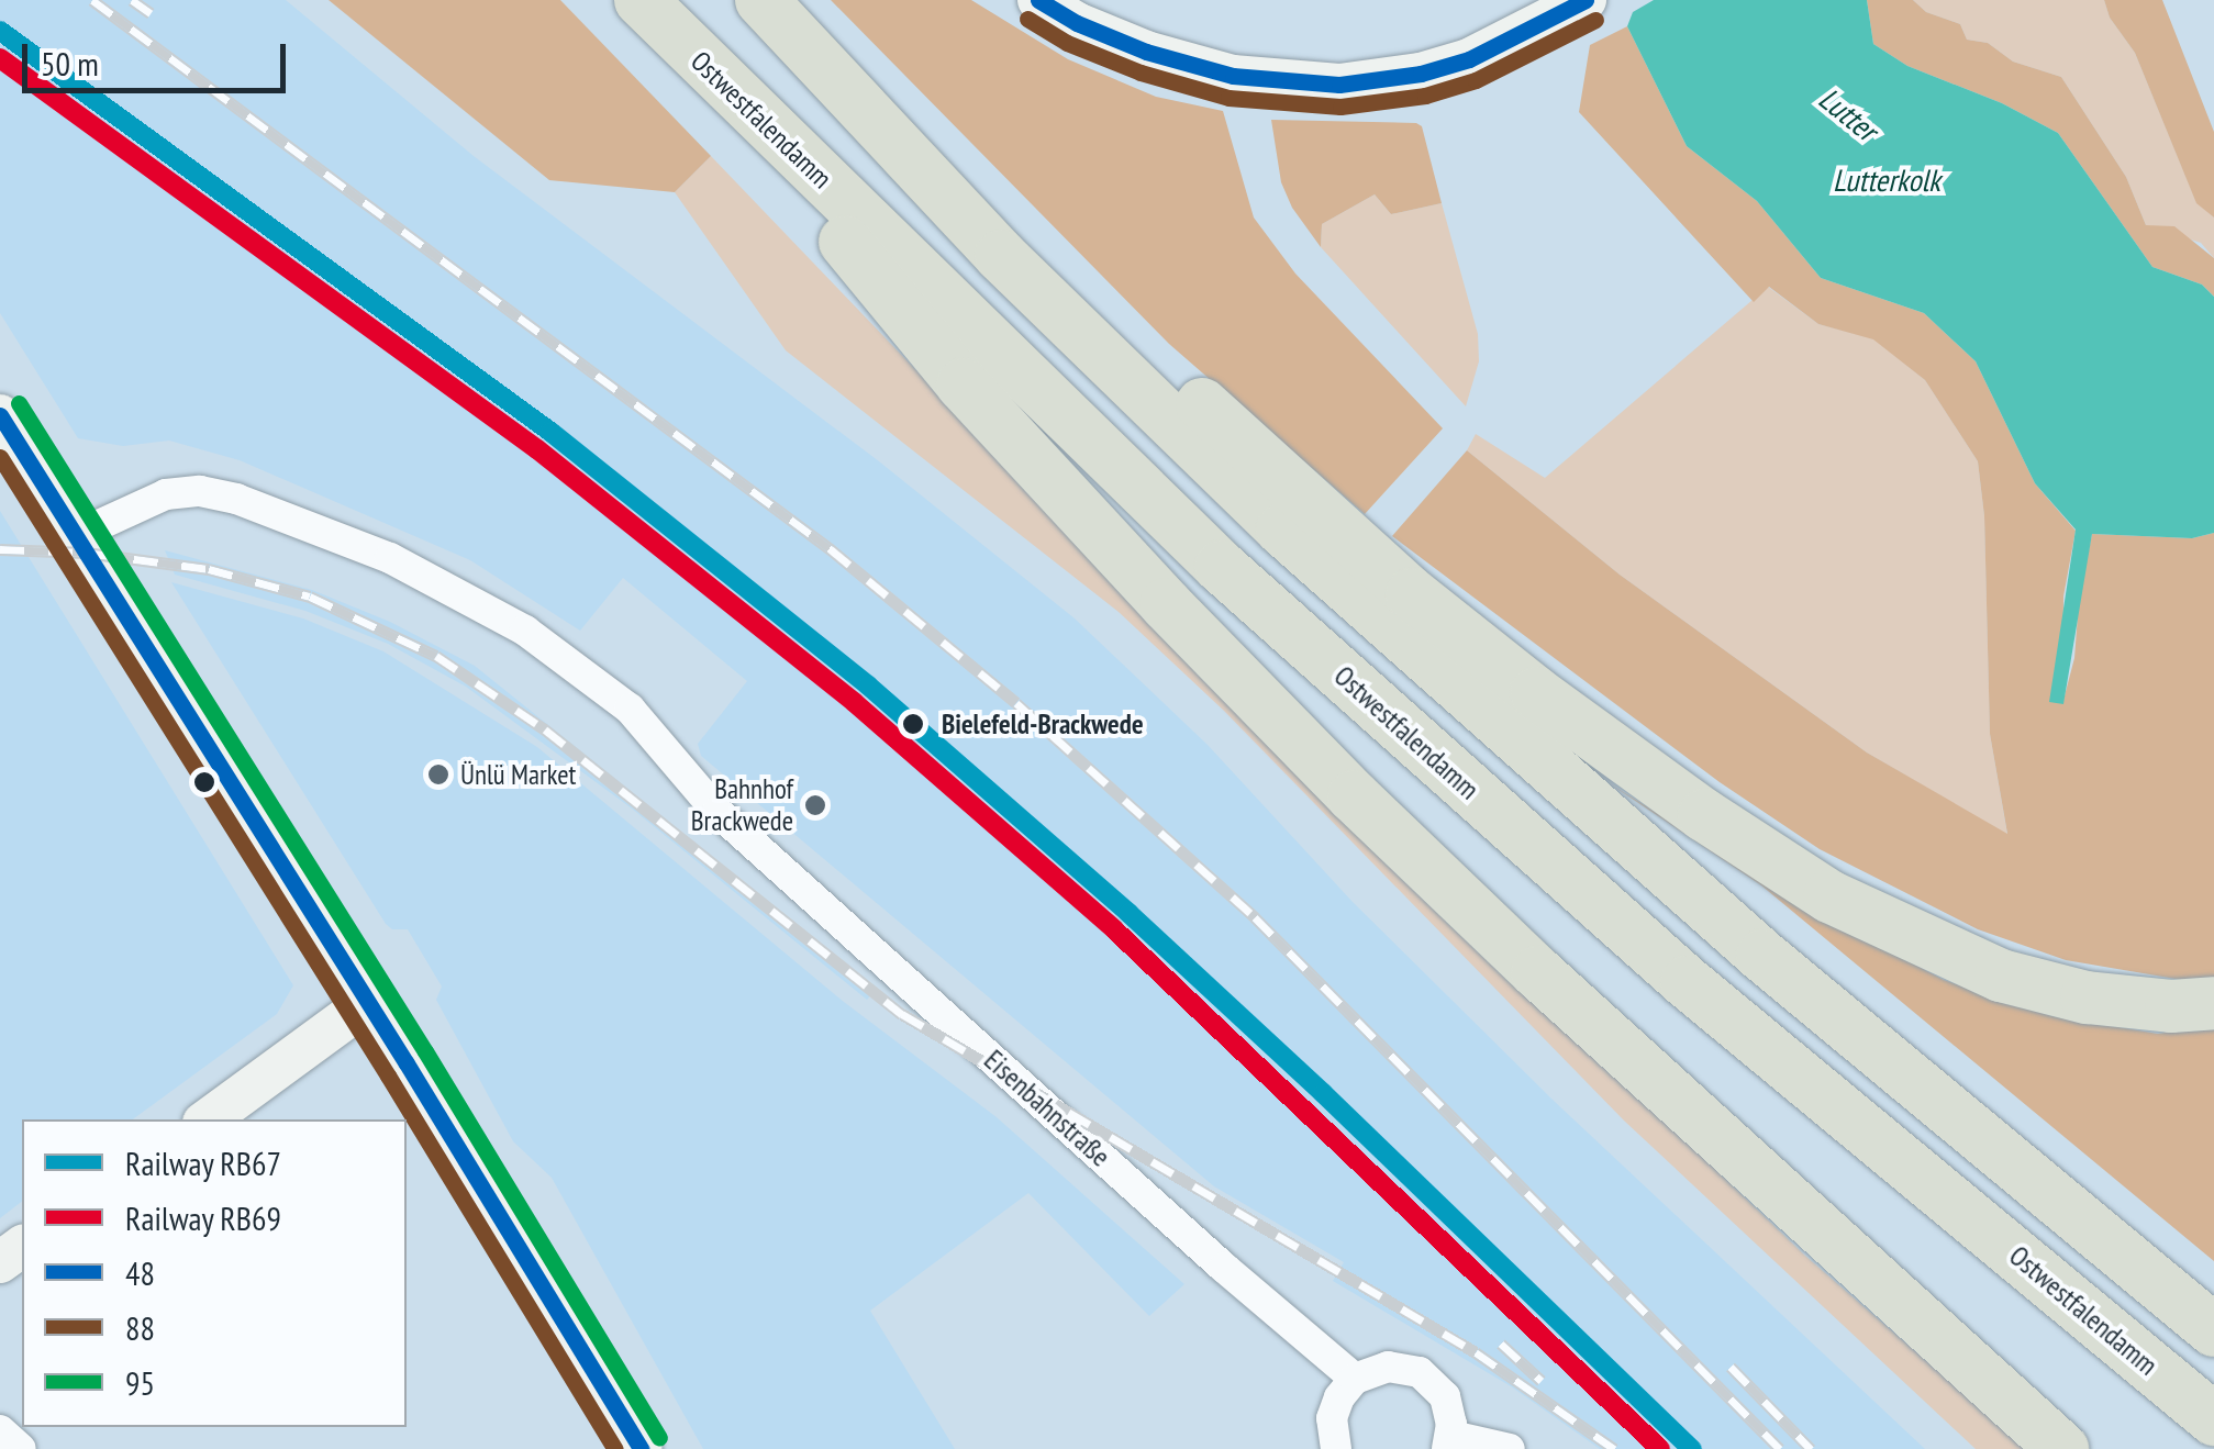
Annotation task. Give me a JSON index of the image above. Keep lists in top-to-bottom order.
{
  "streets": {
    "highway": ["Ostwestfalendamm"],
    "street": ["Eisenbahnstraße"]
  },
  "water": ["Lutter", "Lutterkolk"],
  "places": ["Bielefeld-Brackwede", "Ünlü Market", "Bahnhof Brackwede"],
  "lines": [
    "transit line 48",
    "transit line 88",
    "rail line RB67",
    "rail line RB69",
    "transit line 95"
  ],
  "legend": [
    "Railway RB67",
    "Railway RB69",
    "48",
    "88",
    "95"
  ],
  "scale_bar": "50 m"
}
